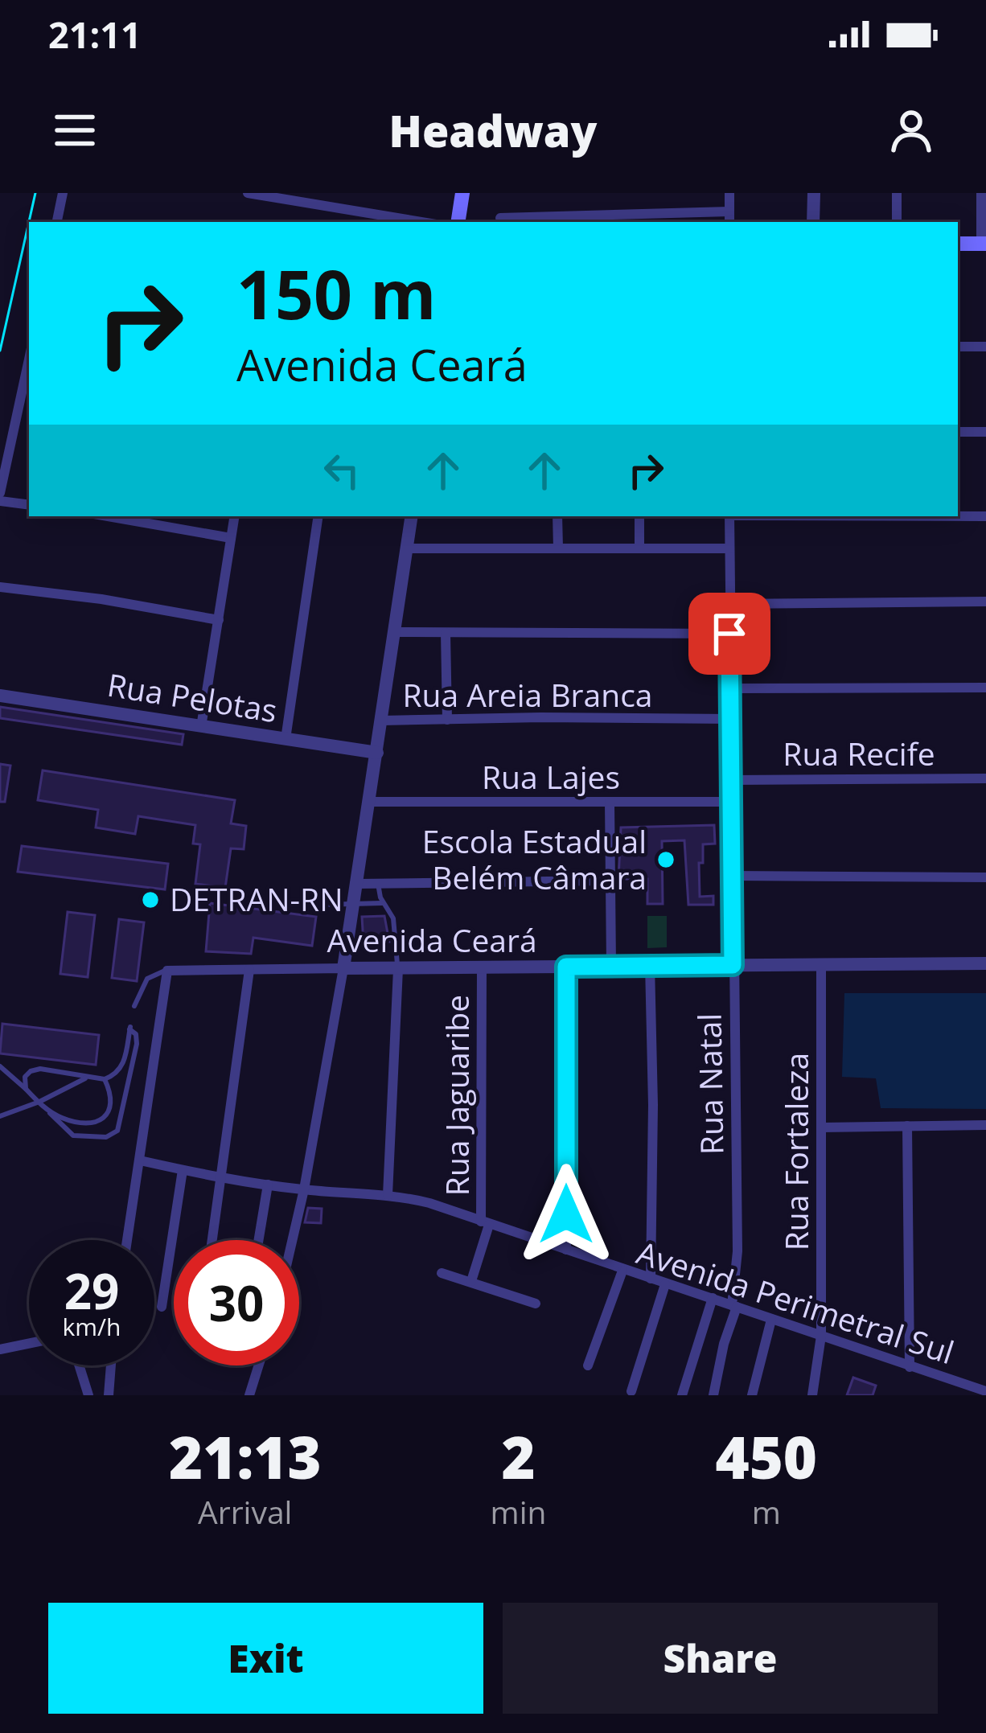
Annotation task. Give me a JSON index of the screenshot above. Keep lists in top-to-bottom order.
{
  "streets": {
    "street": [
      "Rua Areia Branca",
      "Rua Pelotas",
      "Rua Recife",
      "Rua Lajes",
      "Avenida Ceará",
      "Rua Natal",
      "Rua Jaguaribe",
      "Rua Fortaleza",
      "Avenida Perimetral Sul"
    ]
  },
  "crossings": [
    ["Rua Areia Branca", "Rua Natal"],
    ["Rua Recife", "Rua Natal"],
    ["Rua Lajes", "Rua Natal"],
    ["Avenida Ceará", "Rua Natal"],
    ["Avenida Ceará", "Rua Jaguaribe"],
    ["Avenida Ceará", "Rua Fortaleza"],
    ["Rua Natal", "Avenida Perimetral Sul"],
    ["Rua Jaguaribe", "Avenida Perimetral Sul"],
    ["Rua Fortaleza", "Avenida Perimetral Sul"]
  ],
  "places": ["Escola Estadual Belém Câmara", "DETRAN-RN"],
  "page": {
    "status": "21:11",
    "header": "Headway",
    "turn": ["150 m", "Avenida Ceará"],
    "speed": "29 km/h",
    "limit": "30",
    "eta": [
      "21:13",
      "Arrival",
      "2",
      "min",
      "450",
      "m"
    ],
    "buttons": ["Exit", "Share"]
  }
}
